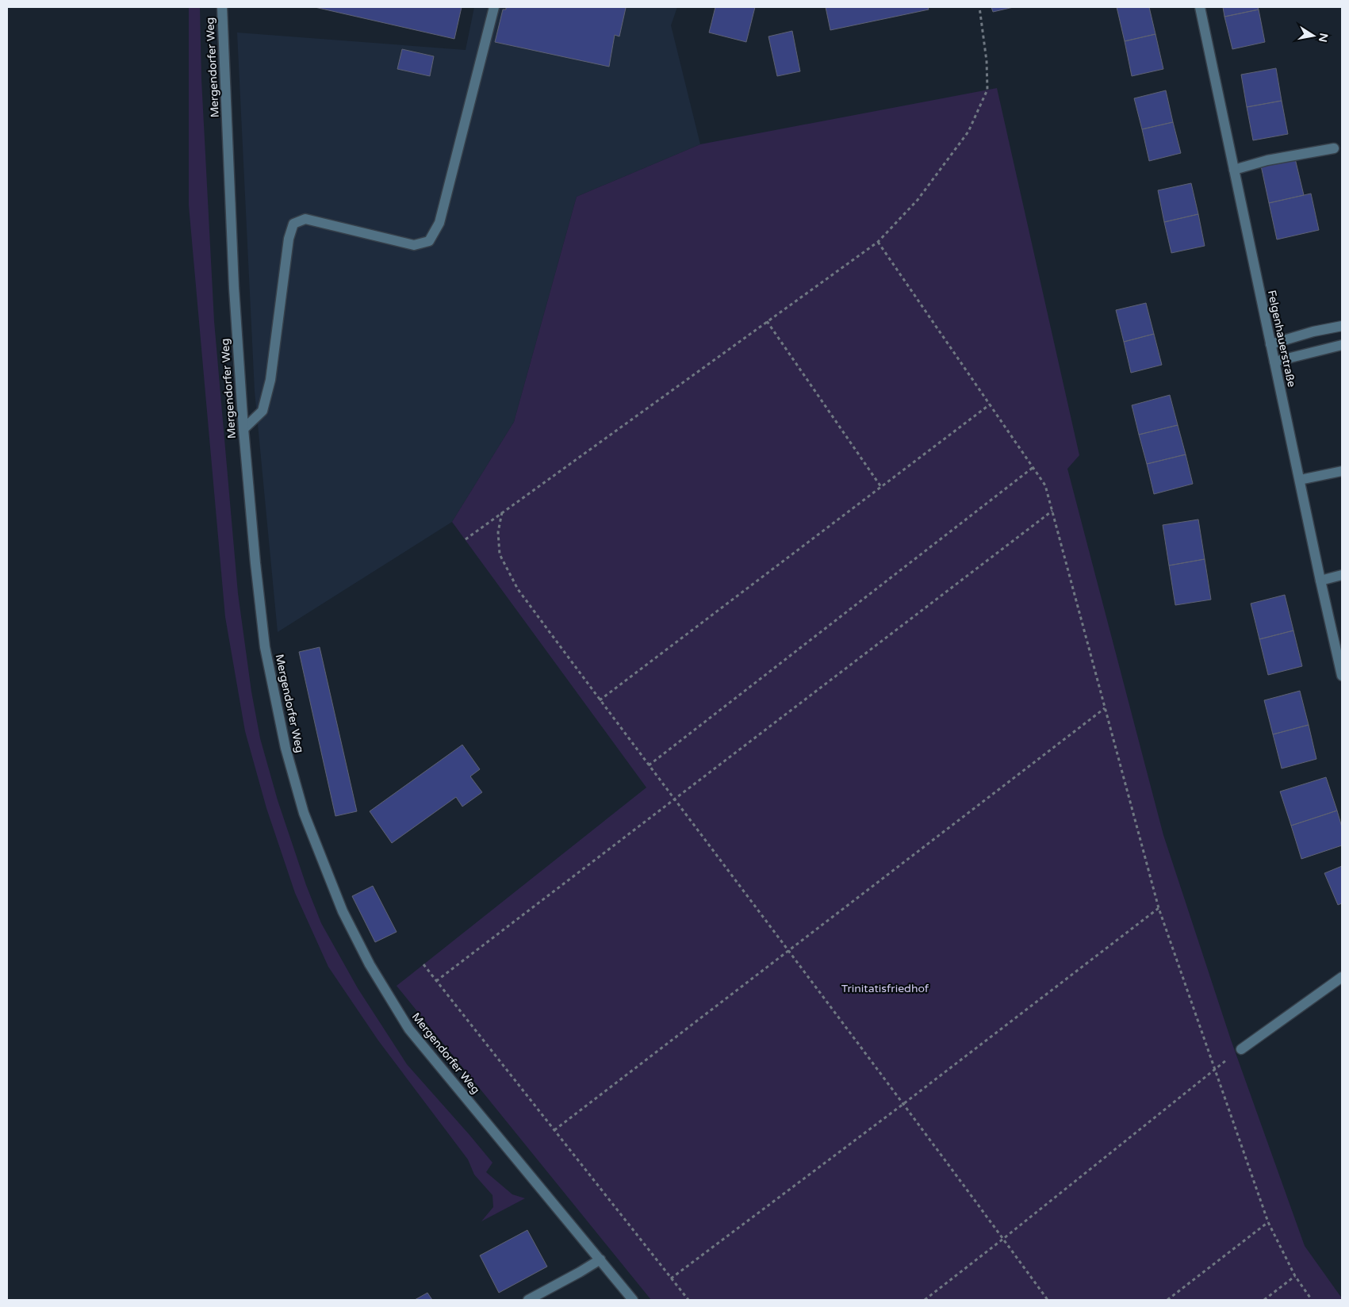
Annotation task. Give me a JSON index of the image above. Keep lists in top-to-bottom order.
{
  "streets": {
    "street": ["Mergendorfer Weg", "Felgenhauerstraße"]
  },
  "parks": ["Trinitatisfriedhof"],
  "north": "right"
}
